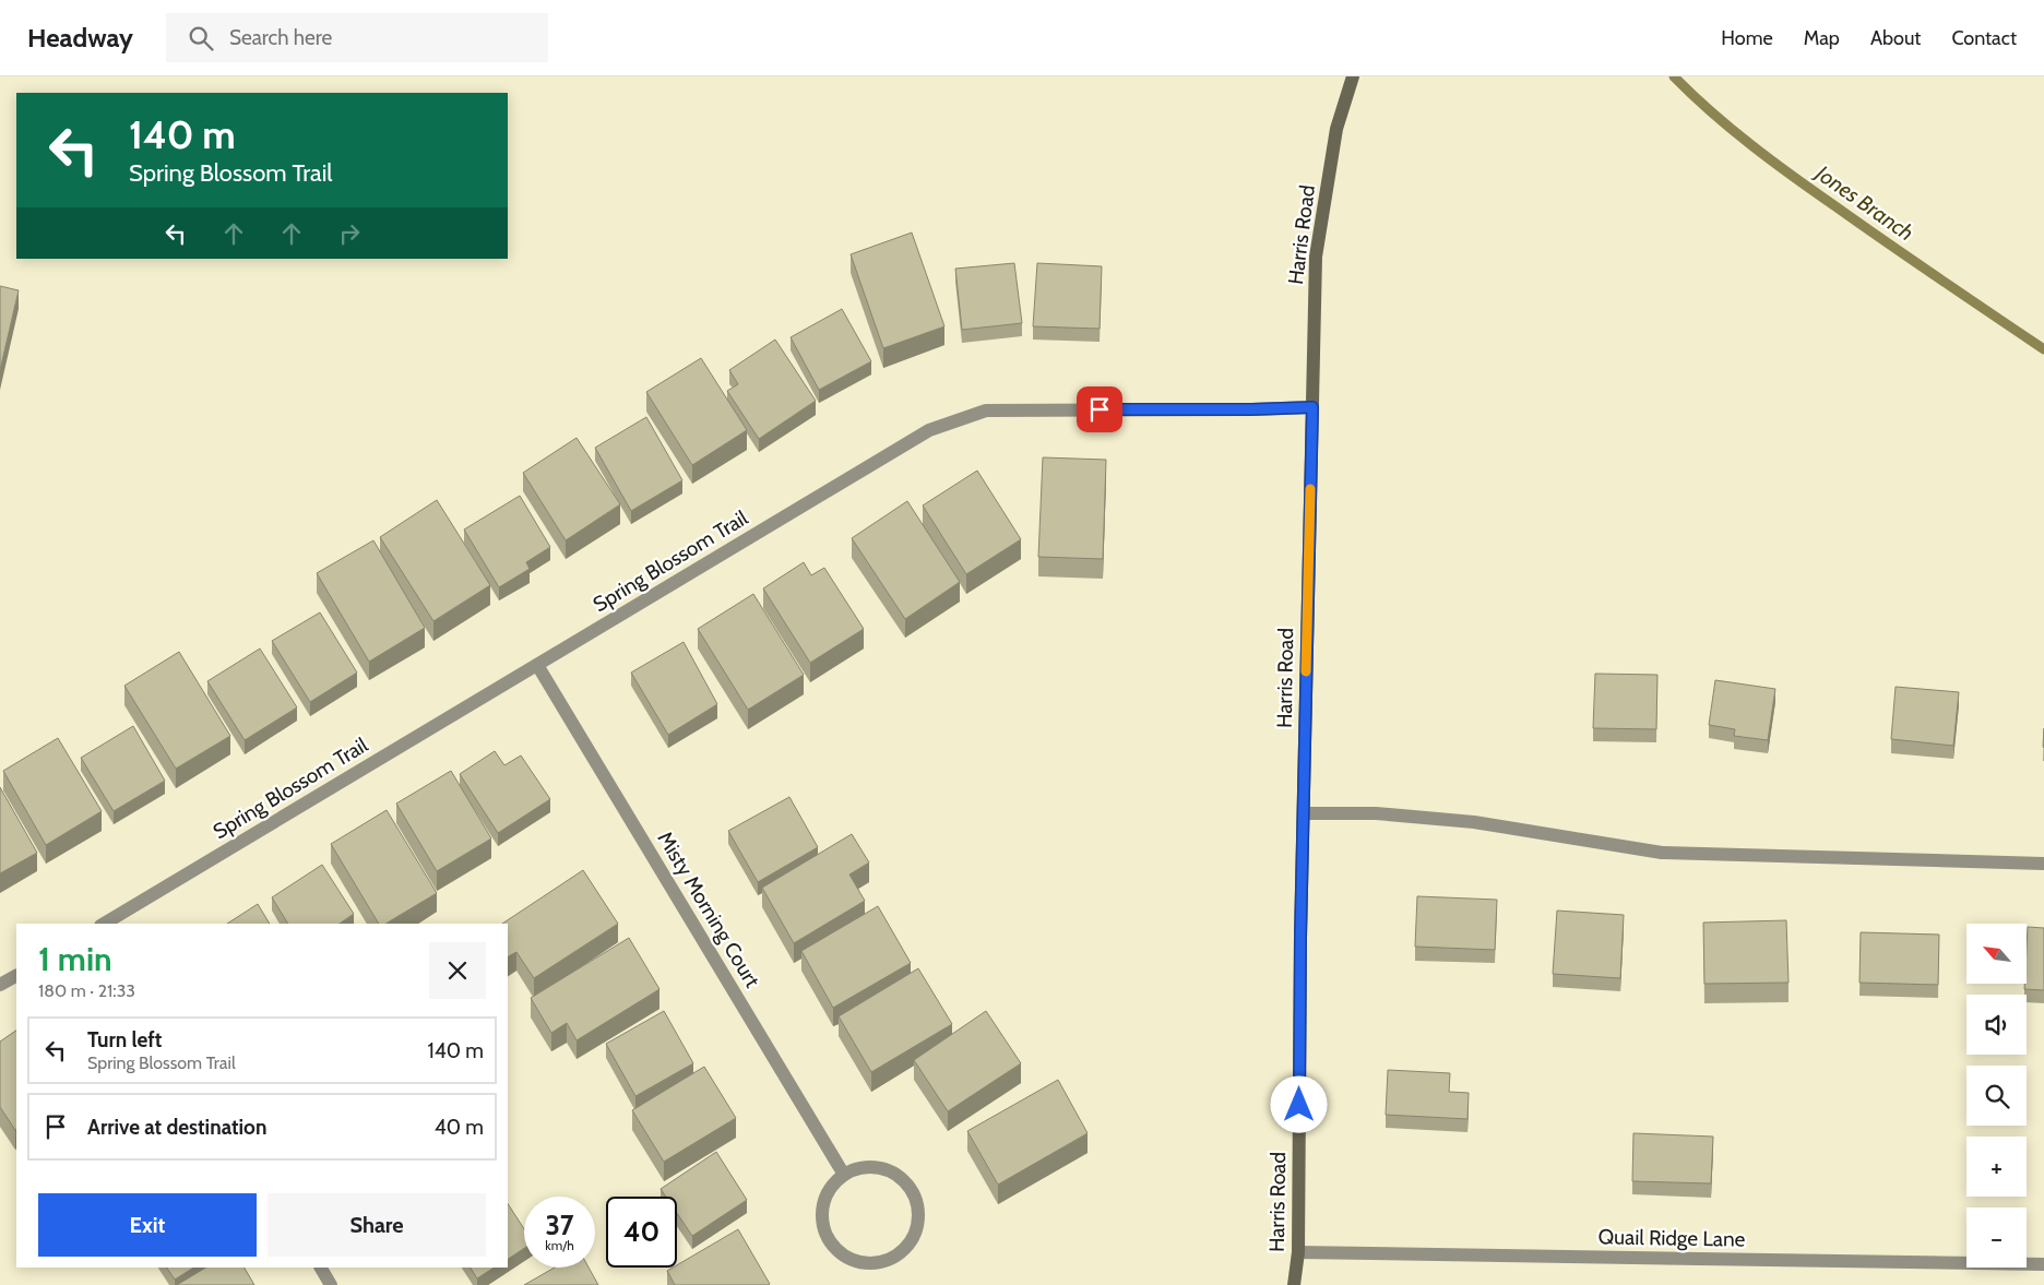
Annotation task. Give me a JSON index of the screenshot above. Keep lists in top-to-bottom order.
{
  "streets": {
    "street": [
      "Harris Road",
      "Spring Blossom Trail",
      "Misty Morning Court",
      "Quail Ridge Lane"
    ]
  },
  "crossings": [
    ["Harris Road", "Spring Blossom Trail"],
    ["Harris Road", "Quail Ridge Lane"],
    ["Spring Blossom Trail", "Misty Morning Court"]
  ],
  "water": ["Jones Branch"],
  "north": "top left",
  "page": {
    "header": "Headway",
    "search": "Search here",
    "nav": [
      "Home",
      "Map",
      "About",
      "Contact"
    ],
    "turn": ["140 m", "Spring Blossom Trail"],
    "map_buttons": ["+", "−"],
    "heading": ["1 min", "180 m · 21:33"],
    "list": [
      {
        "name": "Turn left",
        "note": "Spring Blossom Trail",
        "value": "140 m"
      },
      {
        "name": "Arrive at destination",
        "value": "40 m"
      }
    ],
    "buttons": ["Exit", "Share"],
    "speed": "37 km/h",
    "limit": "40"
  }
}
